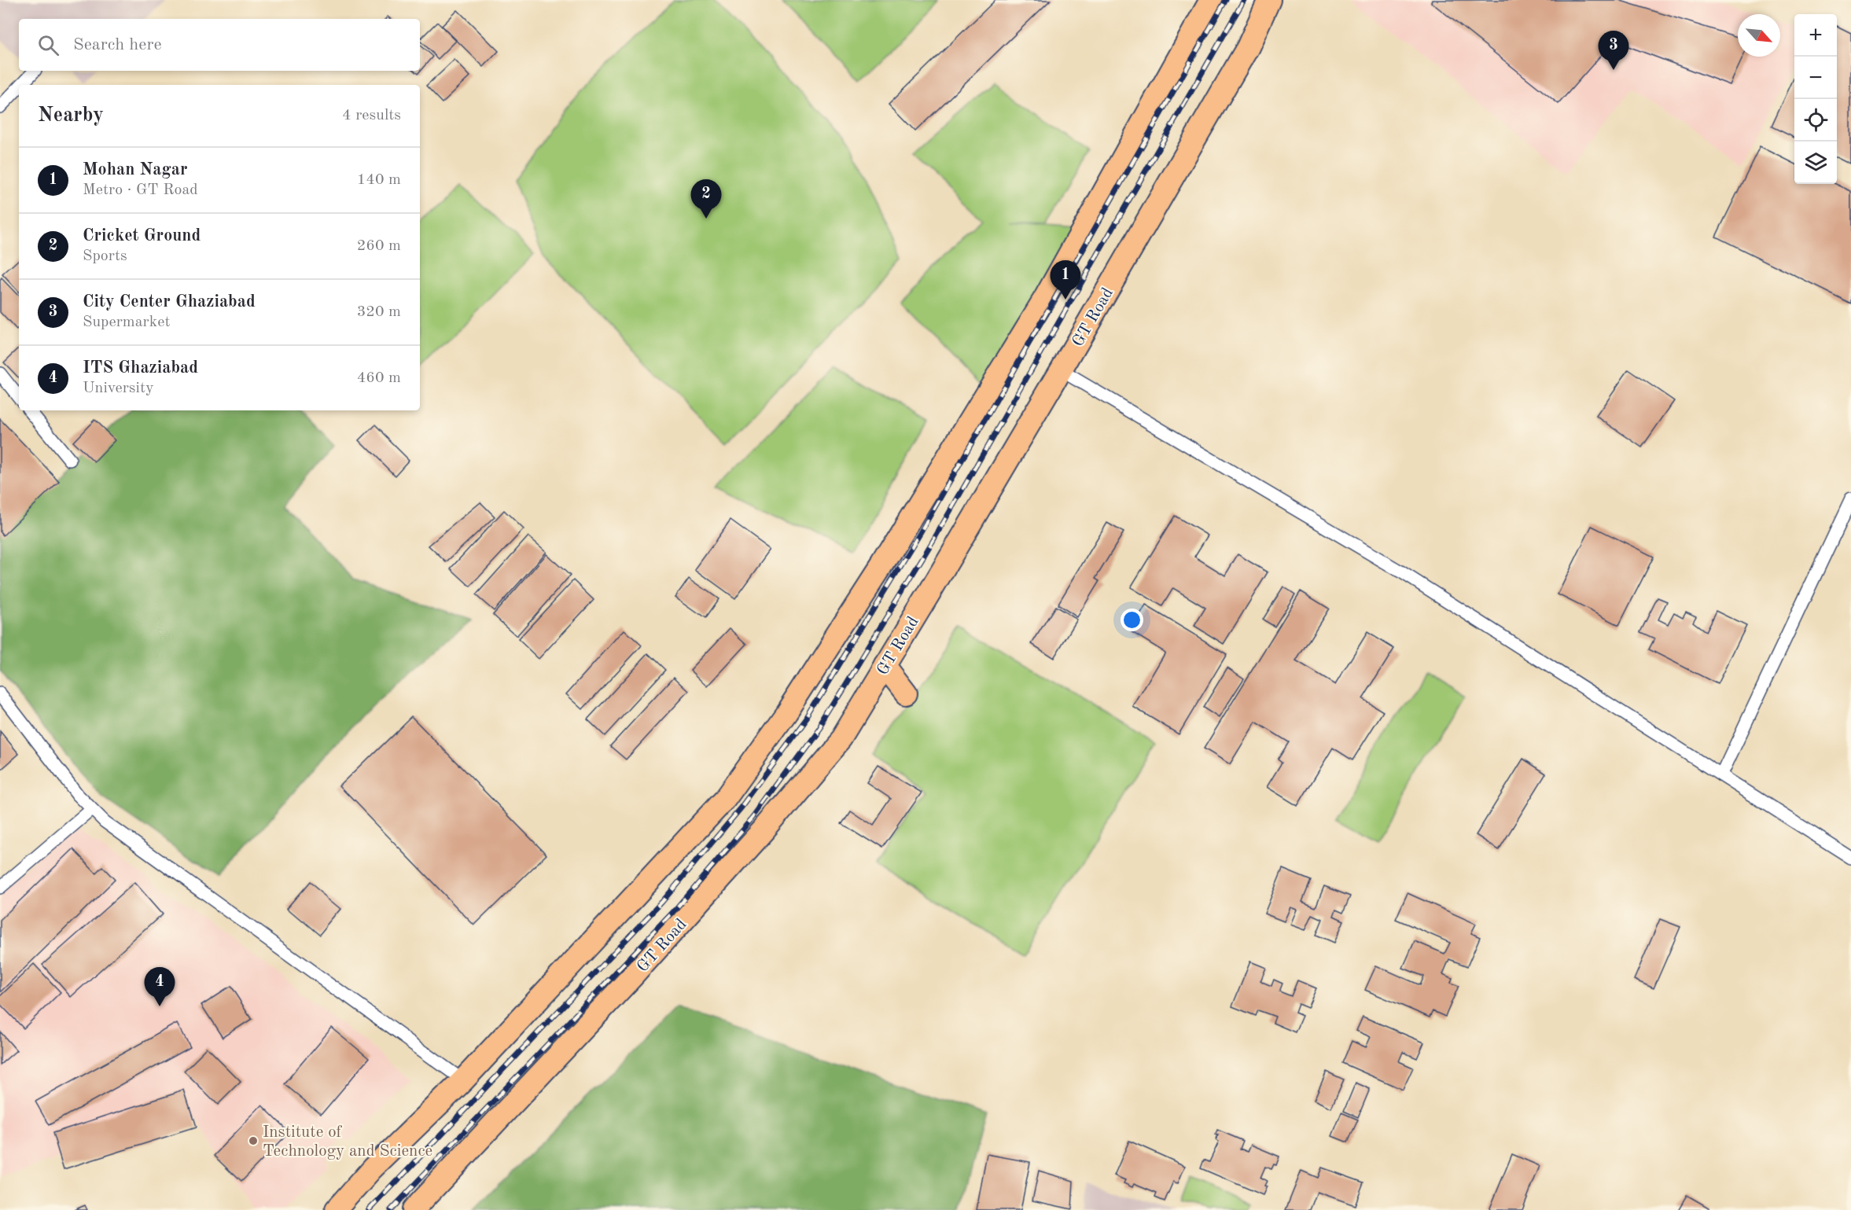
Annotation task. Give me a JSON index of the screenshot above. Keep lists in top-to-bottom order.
{
  "streets": {
    "highway": ["GT Road"]
  },
  "places": ["Institute of Technology and Science"],
  "north": "bottom right",
  "page": {
    "map_buttons": ["+", "−"],
    "search": "Search here",
    "pins": [
      "3",
      "2",
      "1",
      "4"
    ],
    "heading": ["Nearby", "4 results"],
    "list": [
      {
        "mark": "1",
        "name": "Mohan Nagar",
        "note": "Metro · GT Road",
        "value": "140 m"
      },
      {
        "mark": "2",
        "name": "Cricket Ground",
        "note": "Sports",
        "value": "260 m"
      },
      {
        "mark": "3",
        "name": "City Center Ghaziabad",
        "note": "Supermarket",
        "value": "320 m"
      },
      {
        "mark": "4",
        "name": "ITS Ghaziabad",
        "note": "University",
        "value": "460 m"
      }
    ]
  }
}
